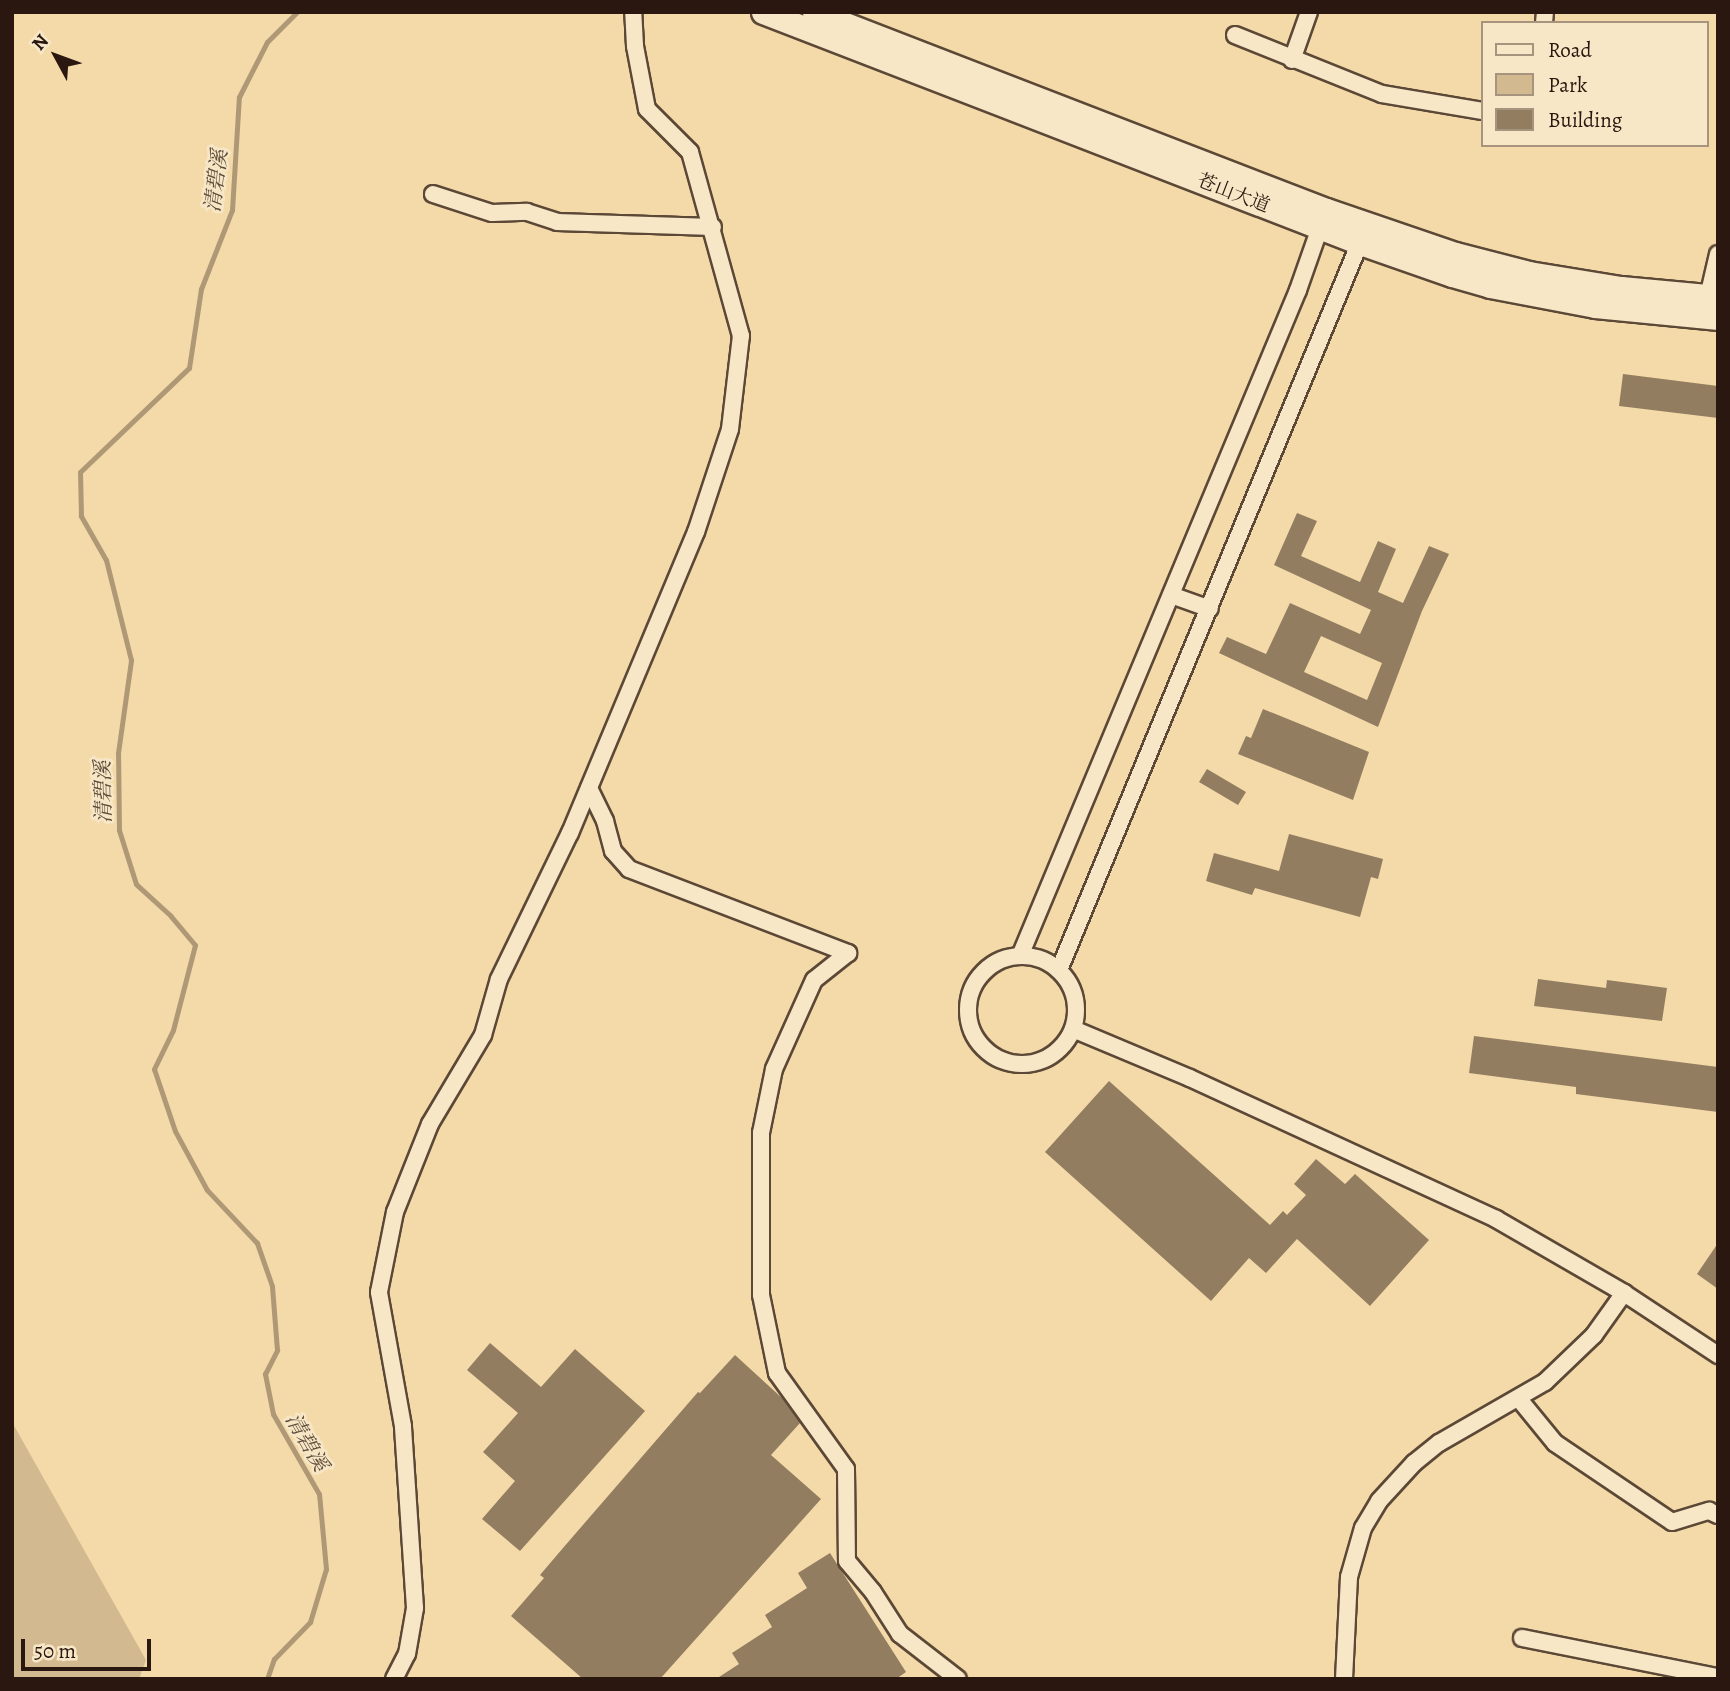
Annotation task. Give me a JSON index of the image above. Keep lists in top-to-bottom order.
{
  "streets": {
    "main road": ["苍山大道"]
  },
  "water": ["清碧溪"],
  "legend": ["Road", "Park", "Building"],
  "scale_bar": "50 m",
  "north": "top left"
}
